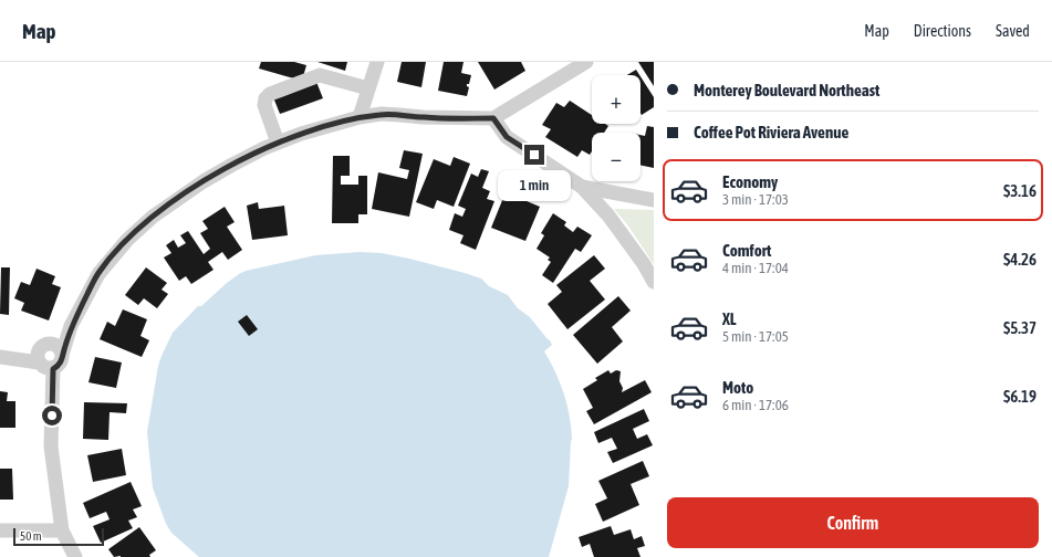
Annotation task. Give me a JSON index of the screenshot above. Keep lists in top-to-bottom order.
{
  "scale_bar": "50 m",
  "page": {
    "header": "Map",
    "nav": ["Map", "Directions", "Saved"],
    "banner": ["Monterey Boulevard Northeast", "Coffee Pot Riviera Avenue"],
    "map_buttons": ["+", "−"],
    "list": [
      {
        "name": "Economy",
        "note": "3 min · 17:03",
        "value": "$3.16"
      },
      {
        "name": "Comfort",
        "note": "4 min · 17:04",
        "value": "$4.26"
      },
      {
        "name": "XL",
        "note": "5 min · 17:05",
        "value": "$5.37"
      },
      {
        "name": "Moto",
        "note": "6 min · 17:06",
        "value": "$6.19"
      }
    ],
    "bubble": "1 min",
    "buttons": "Confirm",
    "scale": "50 m"
  }
}
